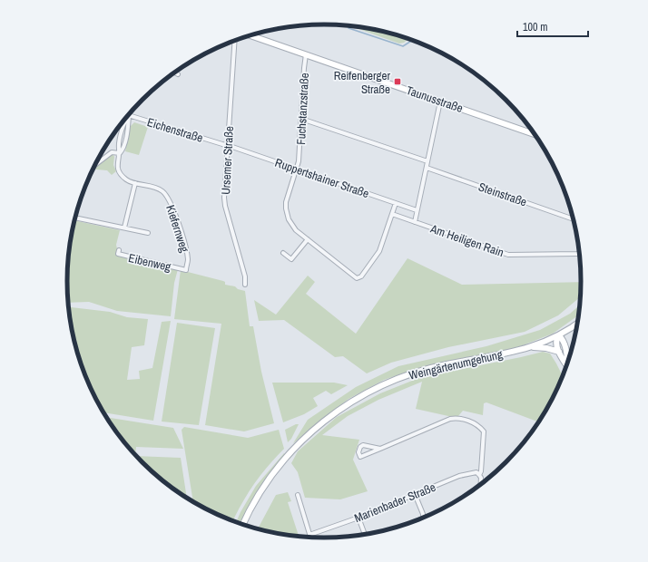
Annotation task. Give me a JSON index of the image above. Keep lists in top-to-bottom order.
{
  "streets": {
    "street": [
      "Taunusstraße",
      "Fuchstanzstraße",
      "Eichenstraße",
      "Ursemer Straße",
      "Ruppertshainer Straße",
      "Steinstraße",
      "Kiefernweg",
      "Am Heiligen Rain",
      "Eibenweg",
      "Weingärtenumgehung",
      "Marienbader Straße"
    ]
  },
  "crossings": [
    ["Taunusstraße", "Fuchstanzstraße"],
    ["Fuchstanzstraße", "Ruppertshainer Straße"],
    ["Eichenstraße", "Ursemer Straße"],
    ["Eichenstraße", "Ruppertshainer Straße"],
    ["Eichenstraße", "Kiefernweg"],
    ["Ursemer Straße", "Ruppertshainer Straße"],
    ["Kiefernweg", "Eibenweg"]
  ],
  "places": {
    "transit": ["Reifenberger Straße"]
  },
  "scale_bar": "100 m"
}
